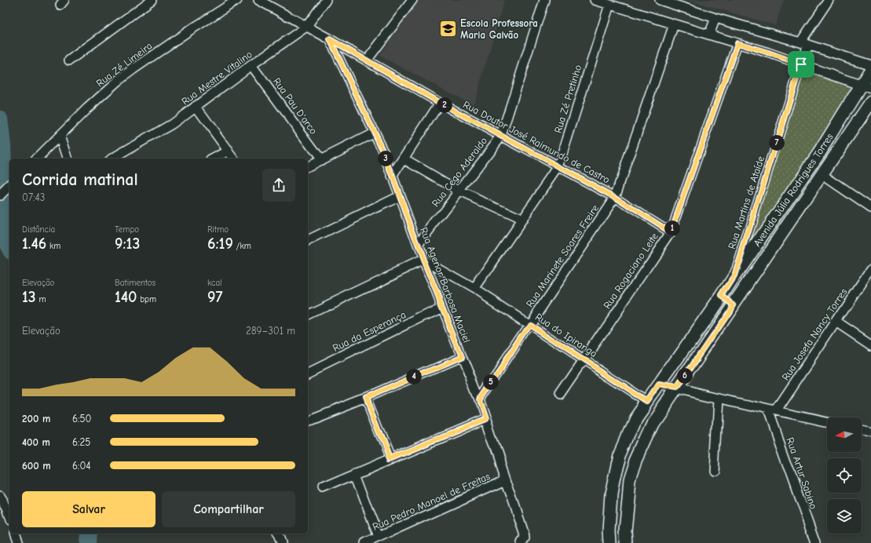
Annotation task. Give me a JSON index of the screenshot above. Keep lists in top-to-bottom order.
{
  "streets": {
    "main road": ["Avenida Júlia Rodrigues Torres"],
    "street": [
      "Rua Zé Limeira",
      "Rua Mestre Vitalino",
      "Rua Zé Pretinho",
      "Rua Pau D'arco",
      "Rua Doutor José Raimundo de Castro",
      "Rua Cego Aderaldo",
      "Rua Martins de Ataíde",
      "Rua Marinete Soares Freire",
      "Rua Rogaciano Leite",
      "Rua Agenor Barbosa Maciel",
      "Rua da Esperança",
      "Rua Josefa Nancy Torres",
      "Rua do Ipiranga",
      "Rua Artur Sabino",
      "Rua Pedro Manoel de Freitas"
    ]
  },
  "crossings": [
    ["Rua Mestre Vitalino", "Rua Pau D'arco"],
    ["Rua Mestre Vitalino", "Rua Doutor José Raimundo de Castro"],
    ["Rua Zé Pretinho", "Rua Doutor José Raimundo de Castro"],
    ["Rua Zé Pretinho", "Rua do Ipiranga"],
    ["Rua Doutor José Raimundo de Castro", "Rua Cego Aderaldo"],
    ["Rua Doutor José Raimundo de Castro", "Rua Marinete Soares Freire"],
    ["Rua Doutor José Raimundo de Castro", "Rua Rogaciano Leite"],
    ["Rua Doutor José Raimundo de Castro", "Rua Agenor Barbosa Maciel"],
    ["Rua Cego Aderaldo", "Rua Agenor Barbosa Maciel"],
    ["Avenida Júlia Rodrigues Torres", "Rua Martins de Ataíde"],
    ["Avenida Júlia Rodrigues Torres", "Rua do Ipiranga"],
    ["Rua Marinete Soares Freire", "Rua Agenor Barbosa Maciel"],
    ["Rua Marinete Soares Freire", "Rua do Ipiranga"],
    ["Rua Rogaciano Leite", "Rua do Ipiranga"],
    ["Rua Agenor Barbosa Maciel", "Rua da Esperança"],
    ["Rua Agenor Barbosa Maciel", "Rua do Ipiranga"],
    ["Rua Agenor Barbosa Maciel", "Rua Pedro Manoel de Freitas"],
    ["Rua Josefa Nancy Torres", "Rua Artur Sabino"]
  ],
  "places": {
    "school or university": ["Escola Professora Maria Galvão"]
  },
  "north": "left",
  "page": {
    "pins": [
      "2",
      "7",
      "3",
      "1",
      "6",
      "4",
      "5"
    ],
    "heading": ["Corrida matinal", "07:43"],
    "stats": [
      ["Distância", "1.46 km"],
      ["Tempo", "9:13"],
      ["Ritmo", "6:19 /km"],
      ["Elevação", "13 m"],
      ["Batimentos", "140 bpm"],
      ["kcal", "97"]
    ],
    "chart": ["Elevação", "289–301 m"],
    "list": [
      {
        "name": "200 m",
        "note": "6:50"
      },
      {
        "name": "400 m",
        "note": "6:25"
      },
      {
        "name": "600 m",
        "note": "6:04"
      }
    ],
    "buttons": ["Salvar", "Compartilhar"]
  }
}
